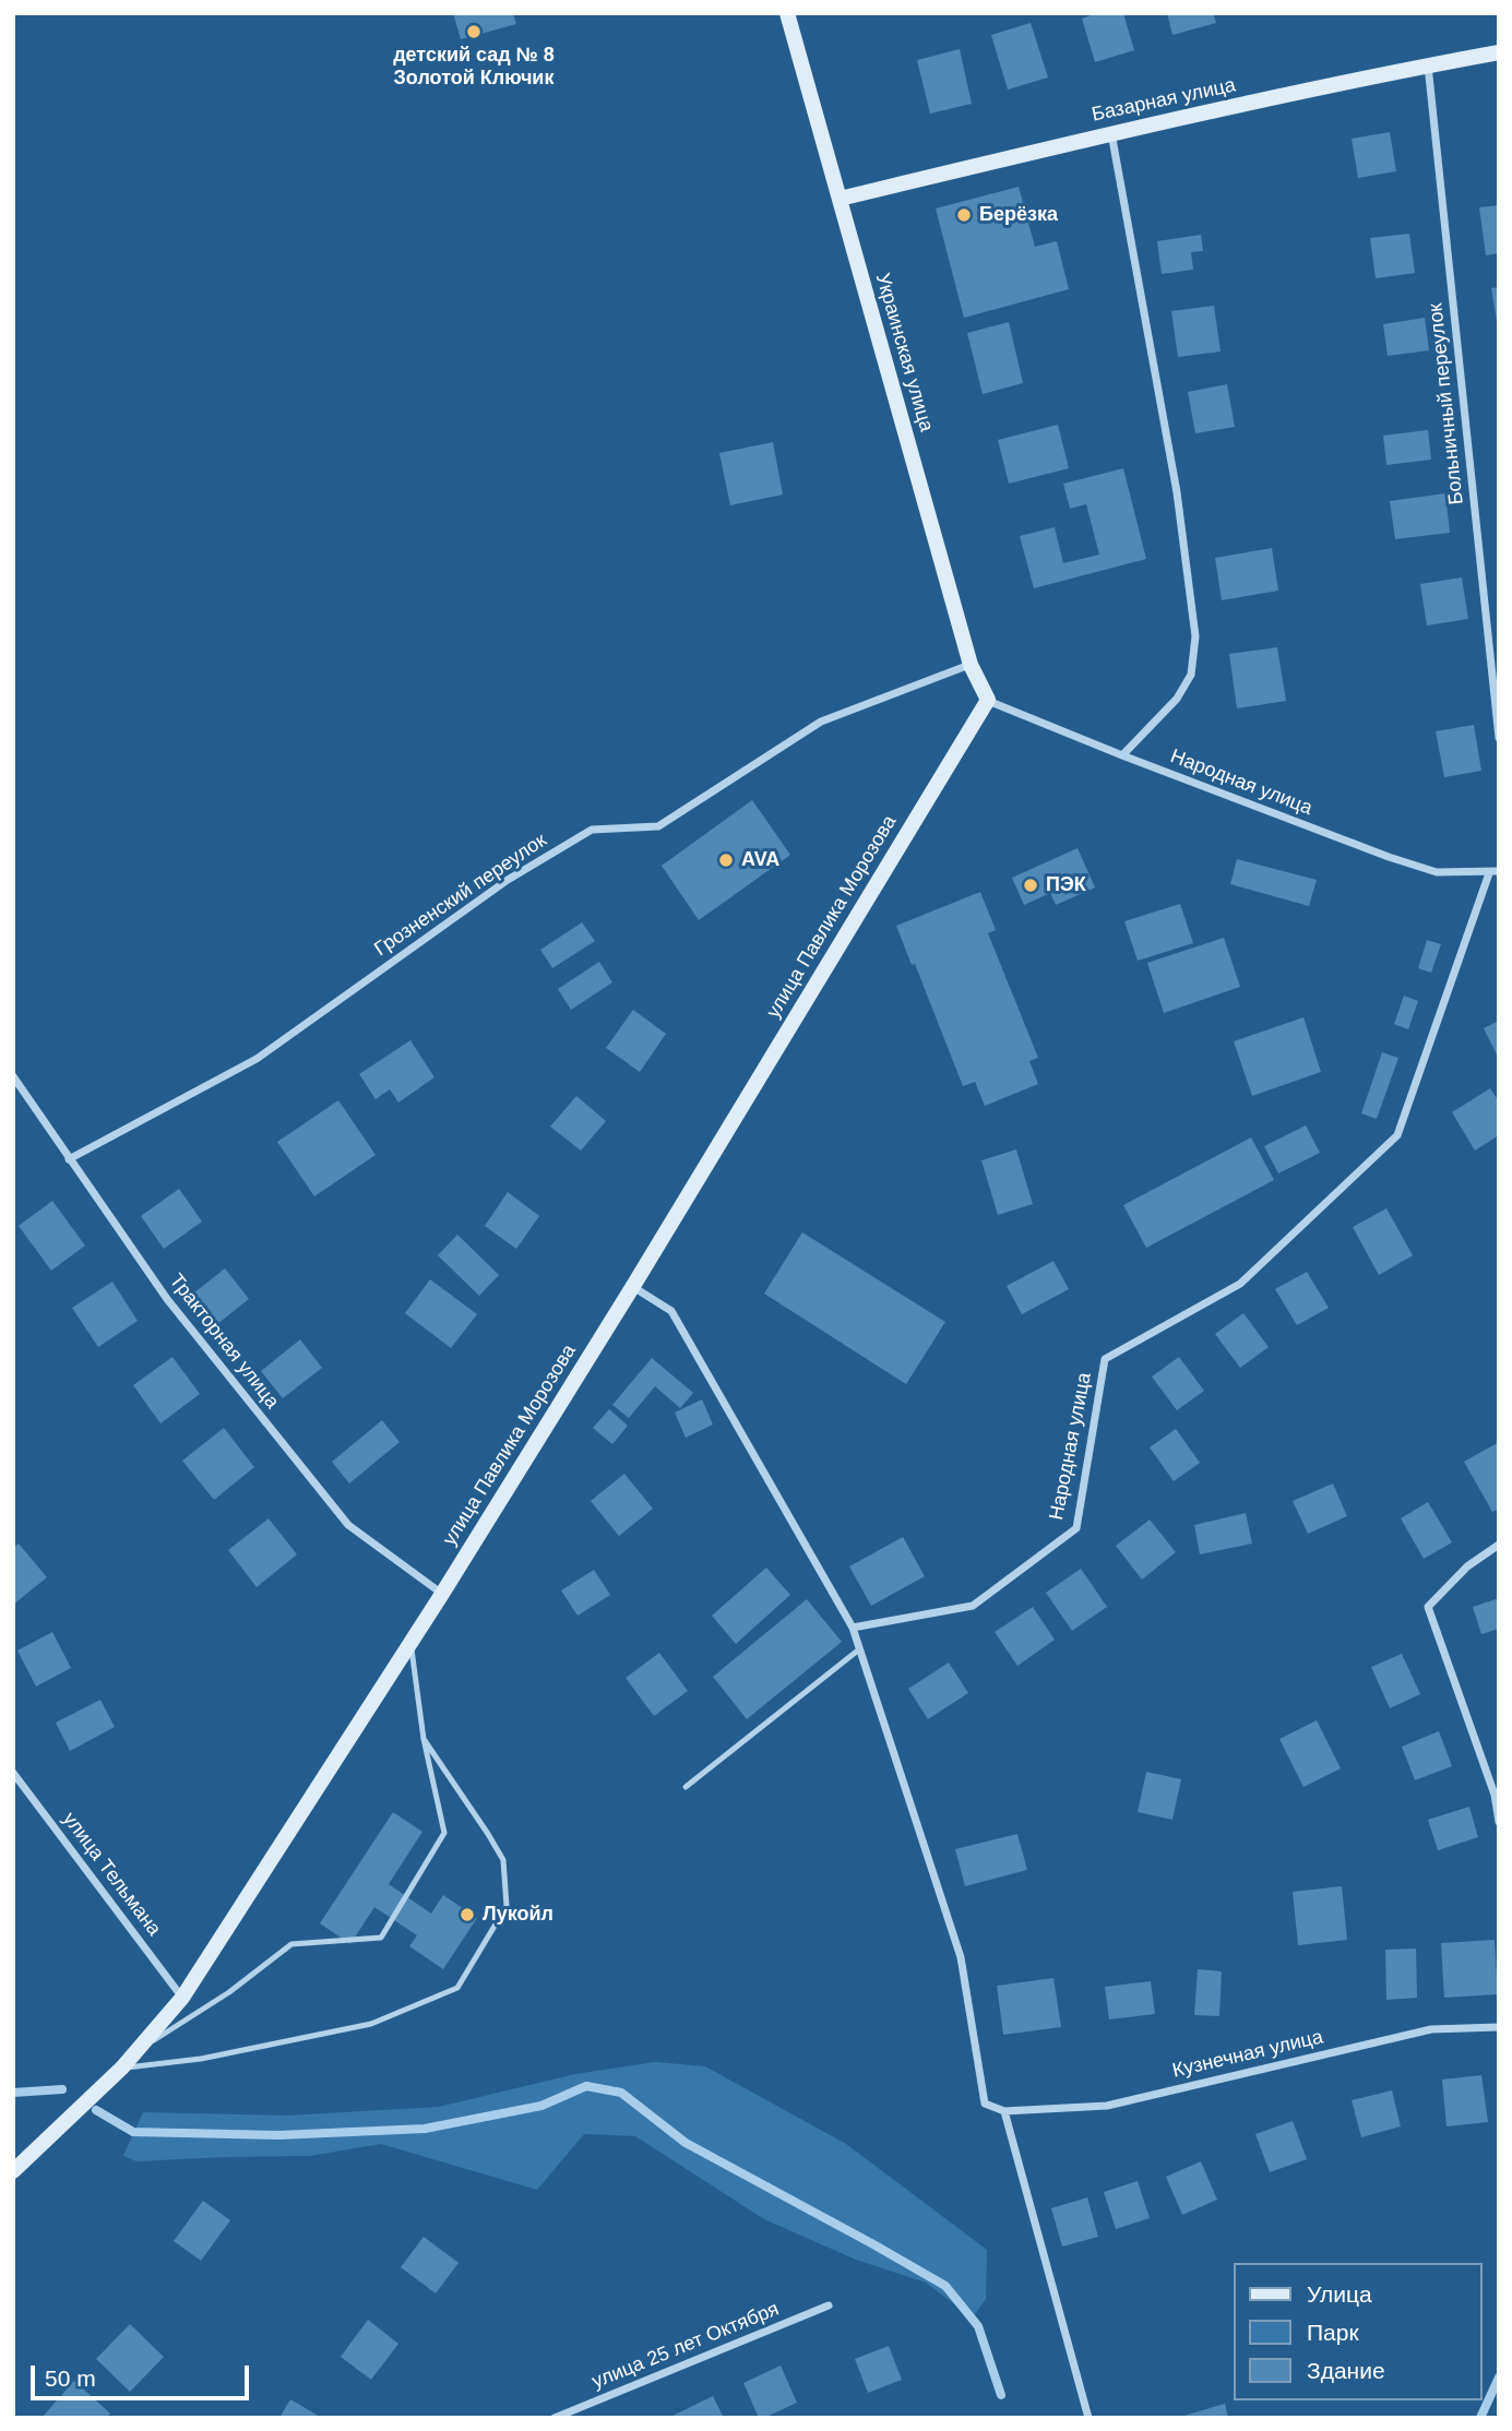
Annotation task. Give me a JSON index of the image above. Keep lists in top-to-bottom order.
{
  "streets": {
    "street": [
      "Базарная улица",
      "Украинская улица",
      "Больничный переулок",
      "Народная улица",
      "Грозненский переулок",
      "улица Павлика Морозова",
      "Тракторная улица",
      "улица Тельмана",
      "Кузнечная улица",
      "улица 25 лет Октября"
    ]
  },
  "crossings": [
    ["Базарная улица", "Украинская улица"],
    ["Базарная улица", "Больничный переулок"],
    ["Украинская улица", "Народная улица"],
    ["Украинская улица", "Грозненский переулок"],
    ["Украинская улица", "улица Павлика Морозова"],
    ["Народная улица", "улица Павлика Морозова"],
    ["Грозненский переулок", "Тракторная улица"],
    ["улица Павлика Морозова", "Тракторная улица"],
    ["улица Павлика Морозова", "улица Тельмана"]
  ],
  "places": [
    "детский сад № 8 Золотой Ключик",
    "Берёзка",
    "AVA",
    "ПЭК",
    "Лукойл"
  ],
  "legend": ["Улица", "Парк", "Здание"],
  "scale_bar": "50 m"
}
